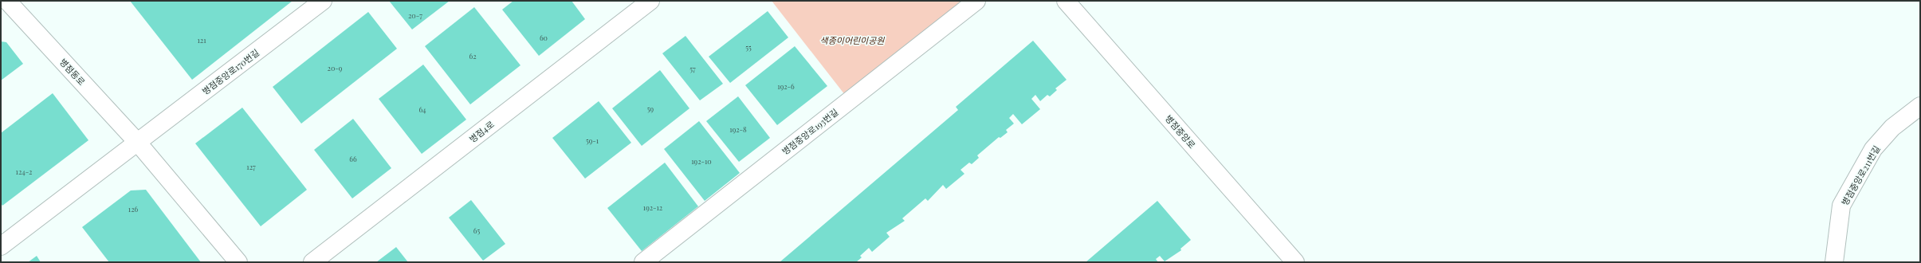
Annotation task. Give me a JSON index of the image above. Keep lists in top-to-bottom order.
{
  "streets": {
    "street": [
      "병점동로",
      "병점중앙로170번길",
      "병점4로",
      "병점중앙로193번길",
      "병점중앙로",
      "병점중앙로211번길"
    ]
  },
  "crossings": [
    ["병점동로", "병점중앙로170번길"]
  ],
  "parks": ["색종이어린이공원"],
  "house_numbers": [
    "20-7",
    "60",
    "121",
    "55",
    "62",
    "20-9",
    "57",
    "192-6",
    "59",
    "64",
    "192-8",
    "59-1",
    "66",
    "192-10",
    "127",
    "124-2",
    "192-12",
    "126",
    "65"
  ]
}
